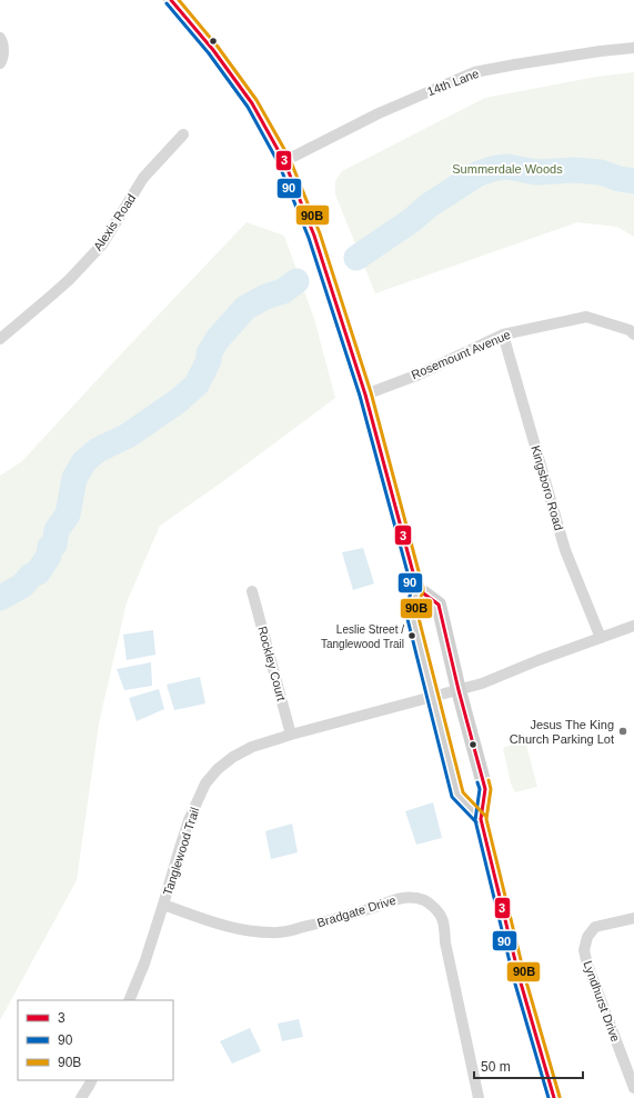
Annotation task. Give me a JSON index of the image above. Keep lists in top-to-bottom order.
{
  "streets": {
    "street": [
      "14th Lane",
      "Alexis Road",
      "Rosemount Avenue",
      "Kingsboro Road",
      "Rockley Court",
      "Tanglewood Trail",
      "Bradgate Drive",
      "Lyndhurst Drive"
    ]
  },
  "crossings": [
    ["Rosemount Avenue", "Kingsboro Road"],
    ["Rockley Court", "Tanglewood Trail"],
    ["Tanglewood Trail", "Bradgate Drive"]
  ],
  "parks": ["Summerdale Woods"],
  "places": ["Leslie Street / Tanglewood Trail", "Jesus The King Church Parking Lot"],
  "lines": ["transit line 3", "transit line 90B", "transit line 90"],
  "legend": ["3", "90", "90B"],
  "scale_bar": "50 m"
}
